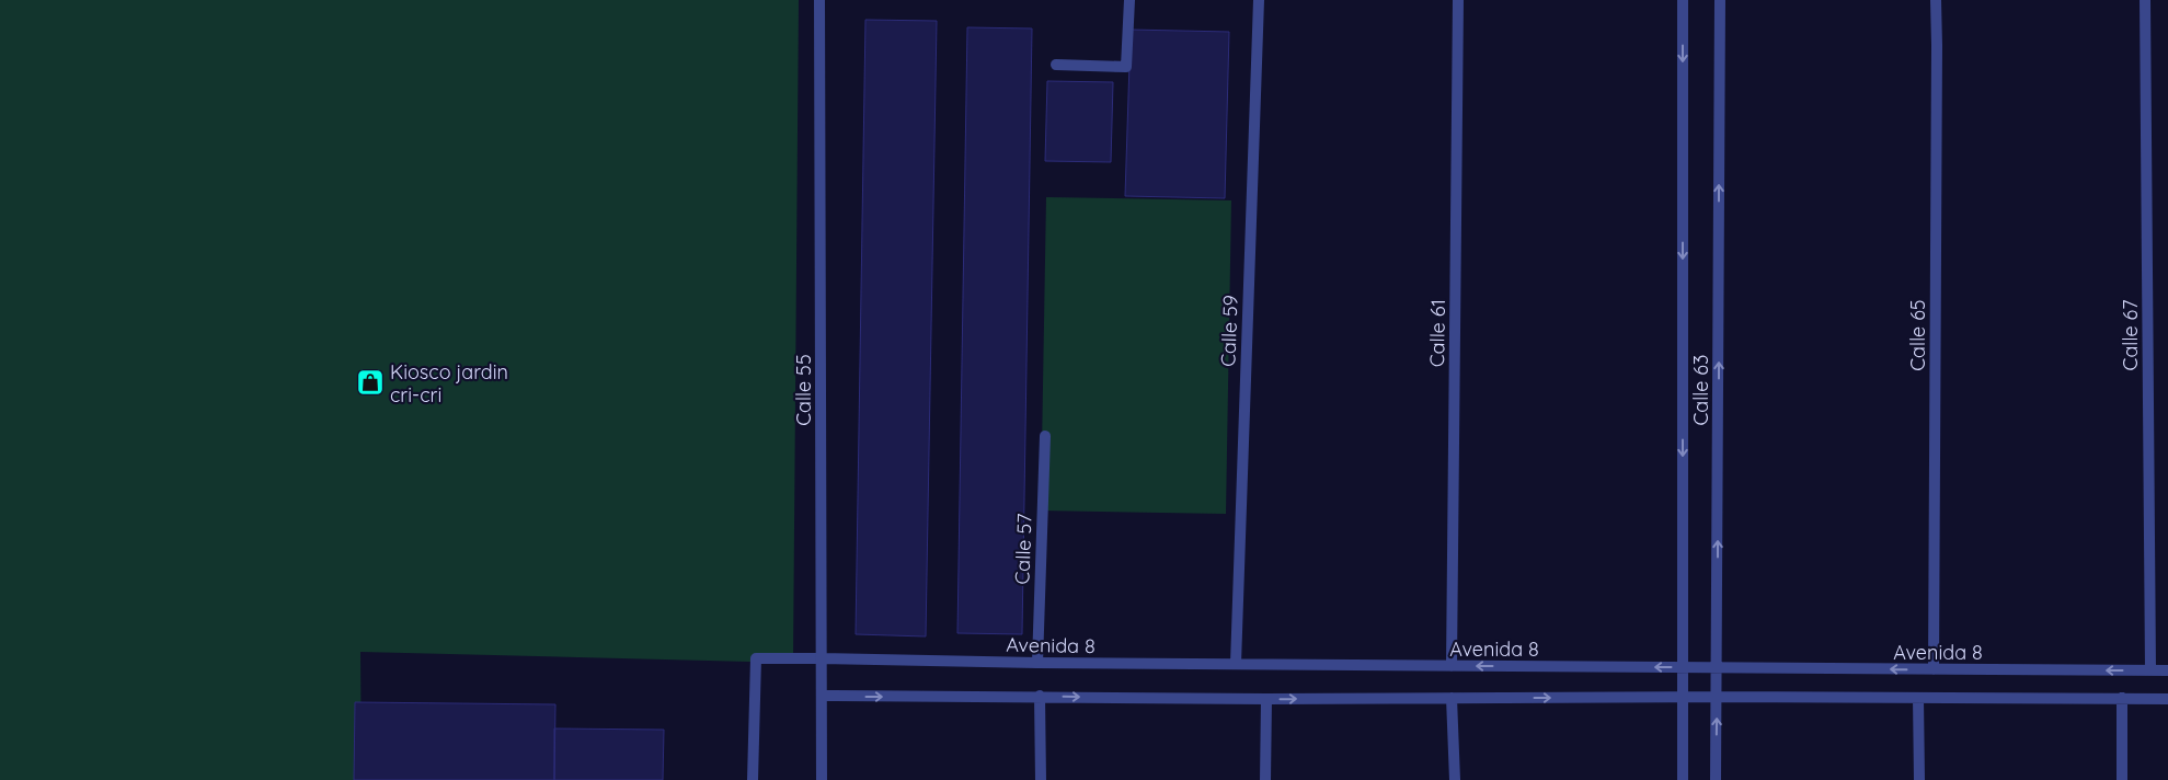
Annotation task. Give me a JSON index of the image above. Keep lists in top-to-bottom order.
{
  "streets": {
    "street": [
      "Calle 59",
      "Calle 61",
      "Calle 65",
      "Calle 67",
      "Calle 55",
      "Calle 63",
      "Calle 57",
      "Avenida 8"
    ]
  },
  "crossings": [
    ["Calle 59", "Avenida 8"],
    ["Calle 61", "Avenida 8"],
    ["Calle 65", "Avenida 8"],
    ["Calle 67", "Avenida 8"],
    ["Calle 55", "Avenida 8"],
    ["Calle 63", "Avenida 8"],
    ["Calle 57", "Avenida 8"]
  ],
  "places": {
    "shop": ["Kiosco jardin cri-cri"]
  }
}
